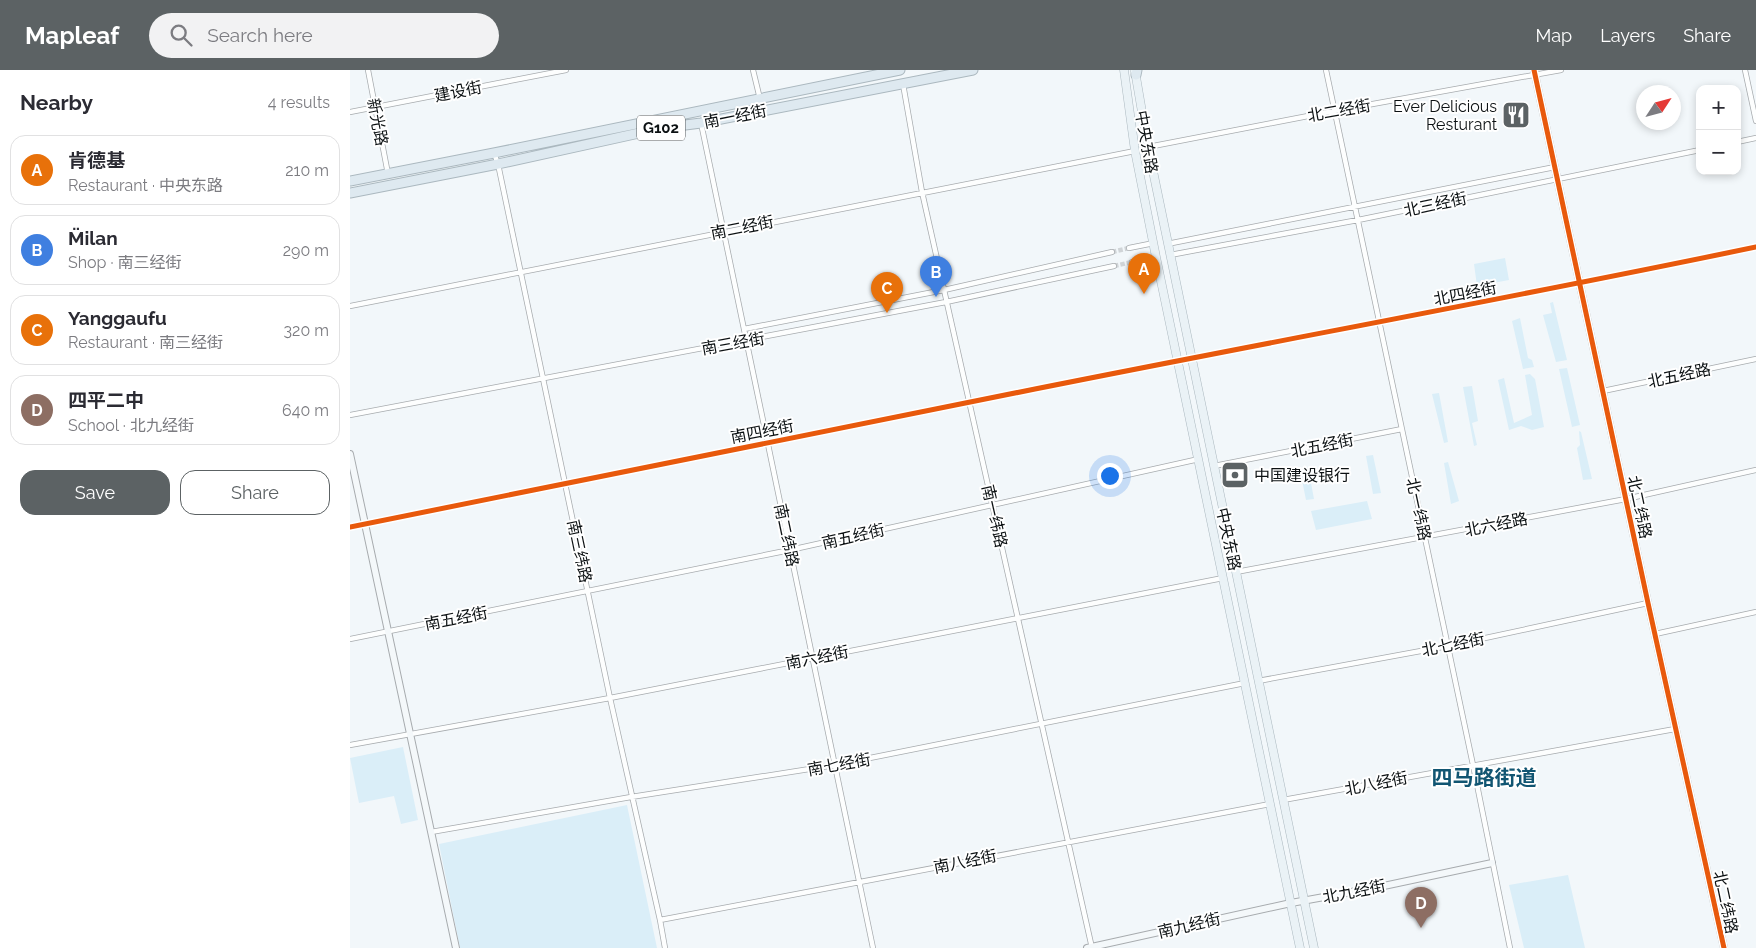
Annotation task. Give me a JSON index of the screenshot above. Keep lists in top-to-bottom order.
{
  "streets": {
    "highway": ["南一经街", "G102"],
    "main road": ["中央东路"],
    "street": [
      "建设街",
      "北二经街",
      "新光路",
      "北三经街",
      "南二经街",
      "北四经街",
      "南三经街",
      "北五经路",
      "南四经街",
      "北五经街",
      "北二纬路",
      "北一纬路",
      "南一纬路",
      "北六经路",
      "南二纬路",
      "南五经街",
      "南三纬路",
      "北七经街",
      "南六经街",
      "南七经街",
      "北八经街",
      "南八经街",
      "北九经街",
      "南九经街"
    ]
  },
  "crossings": [
    ["建设街", "新光路"],
    ["北二经街", "中央东路"],
    ["北二经街", "北二纬路"],
    ["北二经街", "北一纬路"],
    ["南一经街", "新光路"],
    ["南一经街", "南一纬路"],
    ["南一经街", "南二纬路"],
    ["南一经街", "南三纬路"],
    ["中央东路", "北三经街"],
    ["中央东路", "南二经街"],
    ["中央东路", "北四经街"],
    ["中央东路", "南四经街"],
    ["中央东路", "北五经街"],
    ["中央东路", "北六经路"],
    ["中央东路", "南五经街"],
    ["中央东路", "北七经街"],
    ["中央东路", "南六经街"],
    ["中央东路", "南七经街"],
    ["中央东路", "北八经街"],
    ["中央东路", "南八经街"],
    ["中央东路", "北九经街"],
    ["中央东路", "南九经街"],
    ["北三经街", "北二纬路"],
    ["北三经街", "北一纬路"],
    ["南二经街", "南一纬路"],
    ["南二经街", "南二纬路"],
    ["南二经街", "南三纬路"],
    ["北四经街", "南四经街"],
    ["北四经街", "北二纬路"],
    ["北四经街", "北一纬路"],
    ["南三经街", "南一纬路"],
    ["南三经街", "南二纬路"],
    ["南三经街", "南三纬路"],
    ["北五经路", "北二纬路"],
    ["南四经街", "南一纬路"],
    ["南四经街", "南二纬路"],
    ["南四经街", "南三纬路"],
    ["北五经街", "北一纬路"],
    ["北二纬路", "北六经路"],
    ["北二纬路", "北七经街"],
    ["北二纬路", "北八经街"],
    ["北一纬路", "北六经路"],
    ["北一纬路", "北七经街"],
    ["北一纬路", "北八经街"],
    ["北一纬路", "北九经街"],
    ["南一纬路", "南五经街"],
    ["南一纬路", "南六经街"],
    ["南一纬路", "南七经街"],
    ["南一纬路", "南八经街"],
    ["南一纬路", "南九经街"],
    ["南二纬路", "南五经街"],
    ["南二纬路", "南六经街"],
    ["南二纬路", "南七经街"],
    ["南二纬路", "南八经街"],
    ["南五经街", "南三纬路"],
    ["南三纬路", "南六经街"],
    ["南三纬路", "南七经街"],
    ["南三纬路", "南八经街"],
    ["北九经街", "南九经街"]
  ],
  "districts": ["四马路街道"],
  "places": {
    "restaurant": ["Ever Delicious Resturant"],
    "bank": ["中国建设银行"]
  },
  "north": "top right",
  "page": {
    "header": "Mapleaf",
    "search": "Search here",
    "nav": ["Map", "Layers", "Share"],
    "heading": ["Nearby", "4 results"],
    "map_buttons": ["+", "−"],
    "list": [
      {
        "mark": "A",
        "name": "肯德基",
        "note": "Restaurant · 中央东路",
        "value": "210 m"
      },
      {
        "mark": "B",
        "name": "M̈ilan",
        "note": "Shop · 南三经街",
        "value": "290 m"
      },
      {
        "mark": "C",
        "name": "Yanggaufu",
        "note": "Restaurant · 南三经街",
        "value": "320 m"
      },
      {
        "mark": "D",
        "name": "四平二中",
        "note": "School · 北九经街",
        "value": "640 m"
      }
    ],
    "pins": [
      "A",
      "B",
      "C",
      "D"
    ],
    "buttons": ["Save", "Share"]
  }
}
